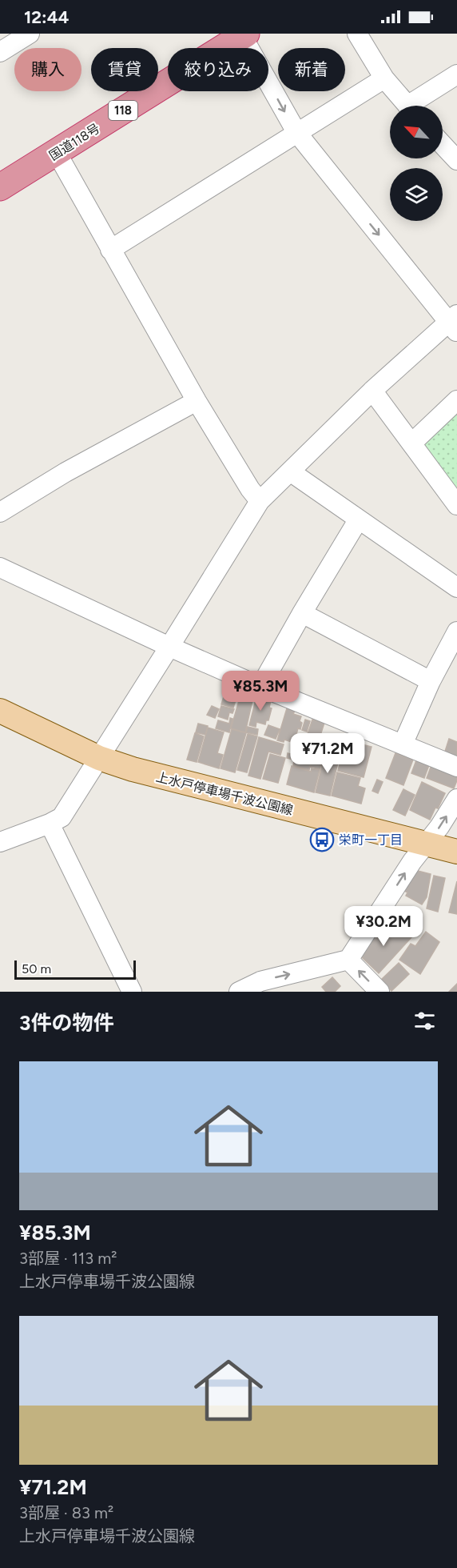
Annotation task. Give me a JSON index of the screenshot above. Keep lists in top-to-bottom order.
{
  "streets": {
    "highway": ["118", "国道118号"],
    "main road": ["上水戸停車場千波公園線"]
  },
  "places": {
    "bus stop": ["栄町一丁目"]
  },
  "scale_bar": "50 m",
  "north": "top left",
  "page": {
    "status": "12:44",
    "chip": [
      "購入",
      "賃貸",
      "絞り込み",
      "新着"
    ],
    "price": ["¥85.3M", "¥71.2M", "¥30.2M"],
    "scale": "50 m",
    "heading": "3件の物件",
    "list": [
      {
        "name": "¥85.3M",
        "note": "3部屋 · 113 m² · 上水戸停車場千波公園線"
      },
      {
        "name": "¥71.2M",
        "note": "3部屋 · 83 m² · 上水戸停車場千波公園線"
      }
    ]
  }
}
